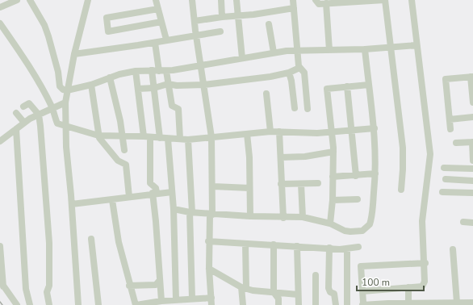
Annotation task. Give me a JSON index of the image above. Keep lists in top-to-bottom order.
{
  "scale_bar": "100 m"
}
